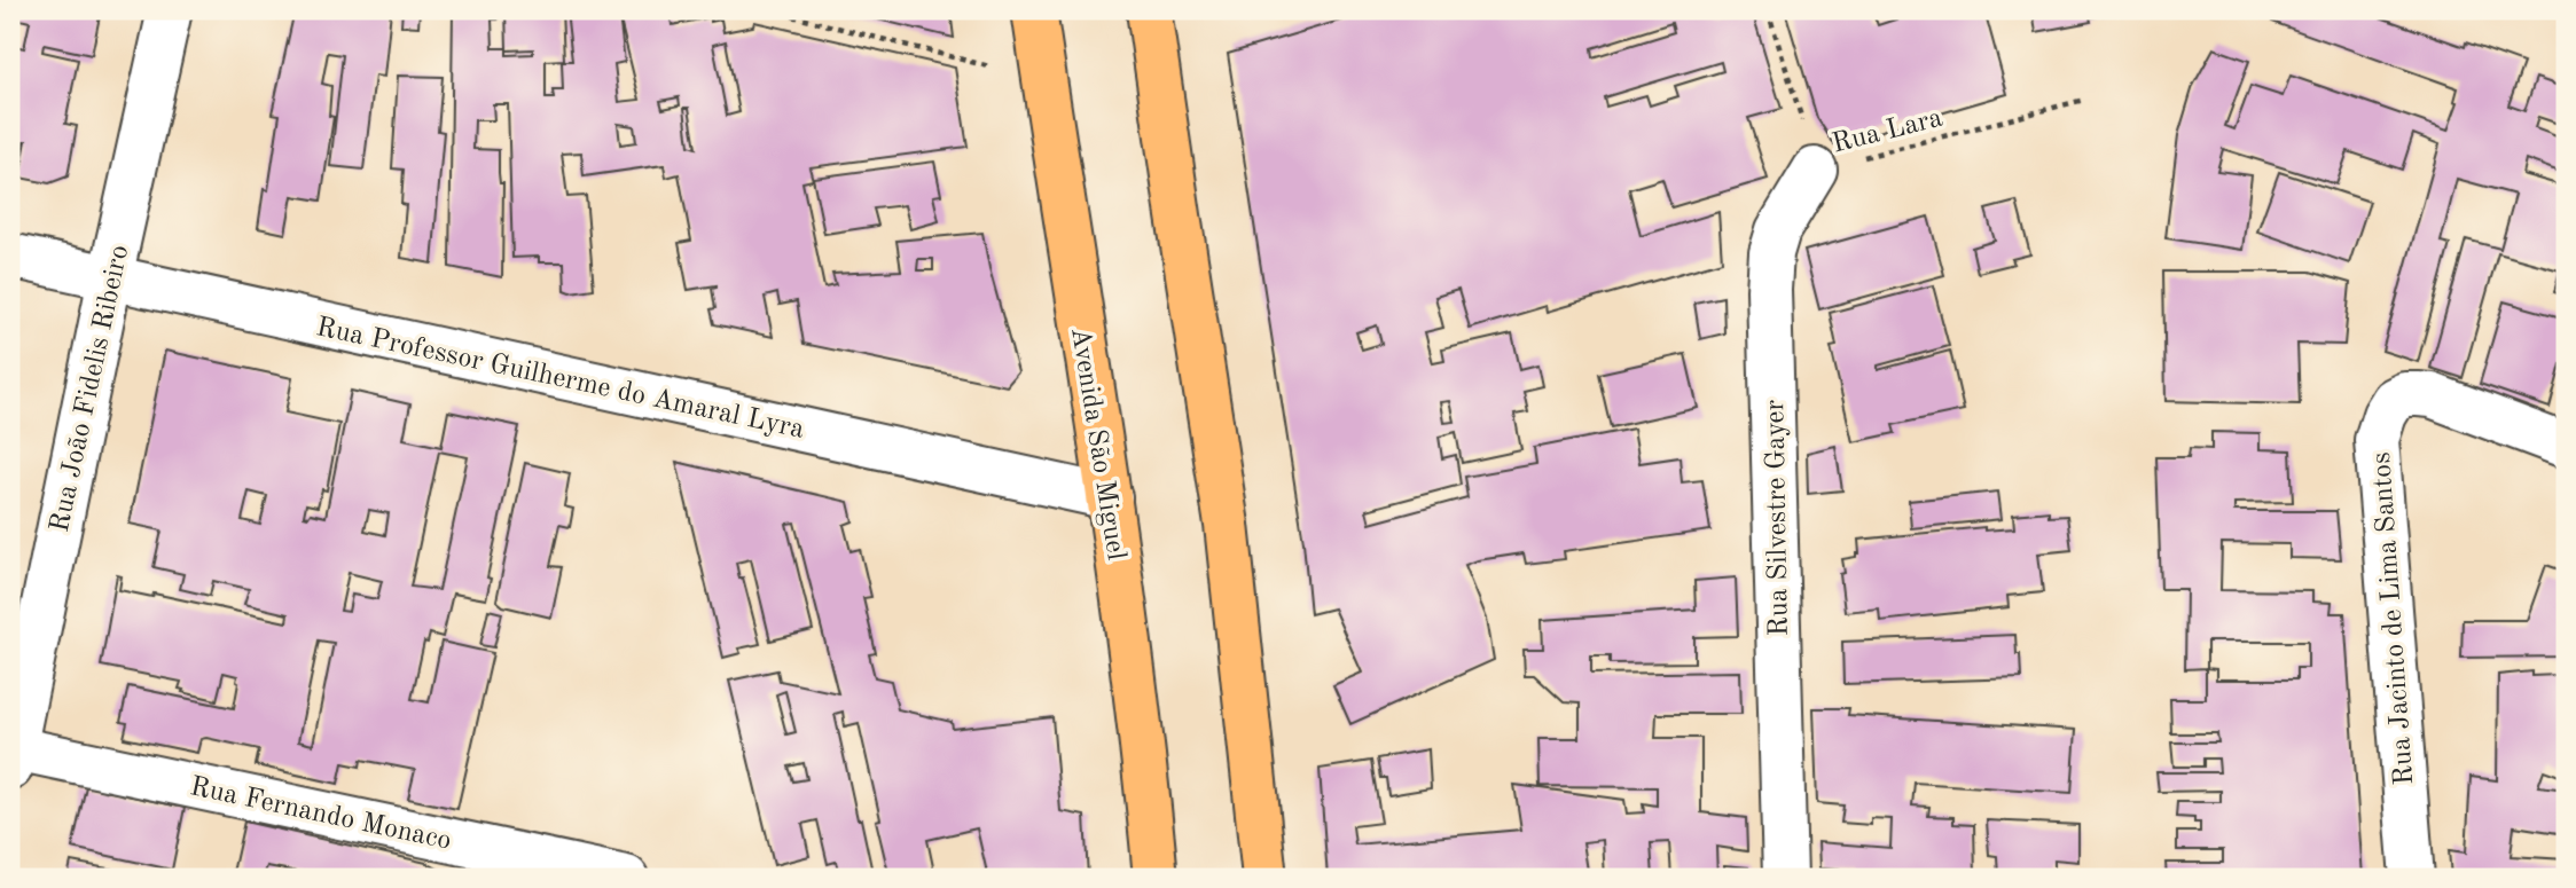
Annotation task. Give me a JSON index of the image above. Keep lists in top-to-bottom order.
{
  "streets": {
    "main road": ["Avenida São Miguel"],
    "street": [
      "Rua Professor Guilherme do Amaral Lyra",
      "Rua João Fidelis Ribeiro",
      "Rua Silvestre Gayer",
      "Rua Jacinto de Lima Santos",
      "Rua Fernando Monaco"
    ],
    "path": ["Rua Lara"]
  },
  "crossings": [
    ["Rua Lara", "Rua Silvestre Gayer"],
    ["Rua Professor Guilherme do Amaral Lyra", "Rua João Fidelis Ribeiro"],
    ["Rua Professor Guilherme do Amaral Lyra", "Avenida São Miguel"],
    ["Rua João Fidelis Ribeiro", "Rua Fernando Monaco"]
  ]
}
